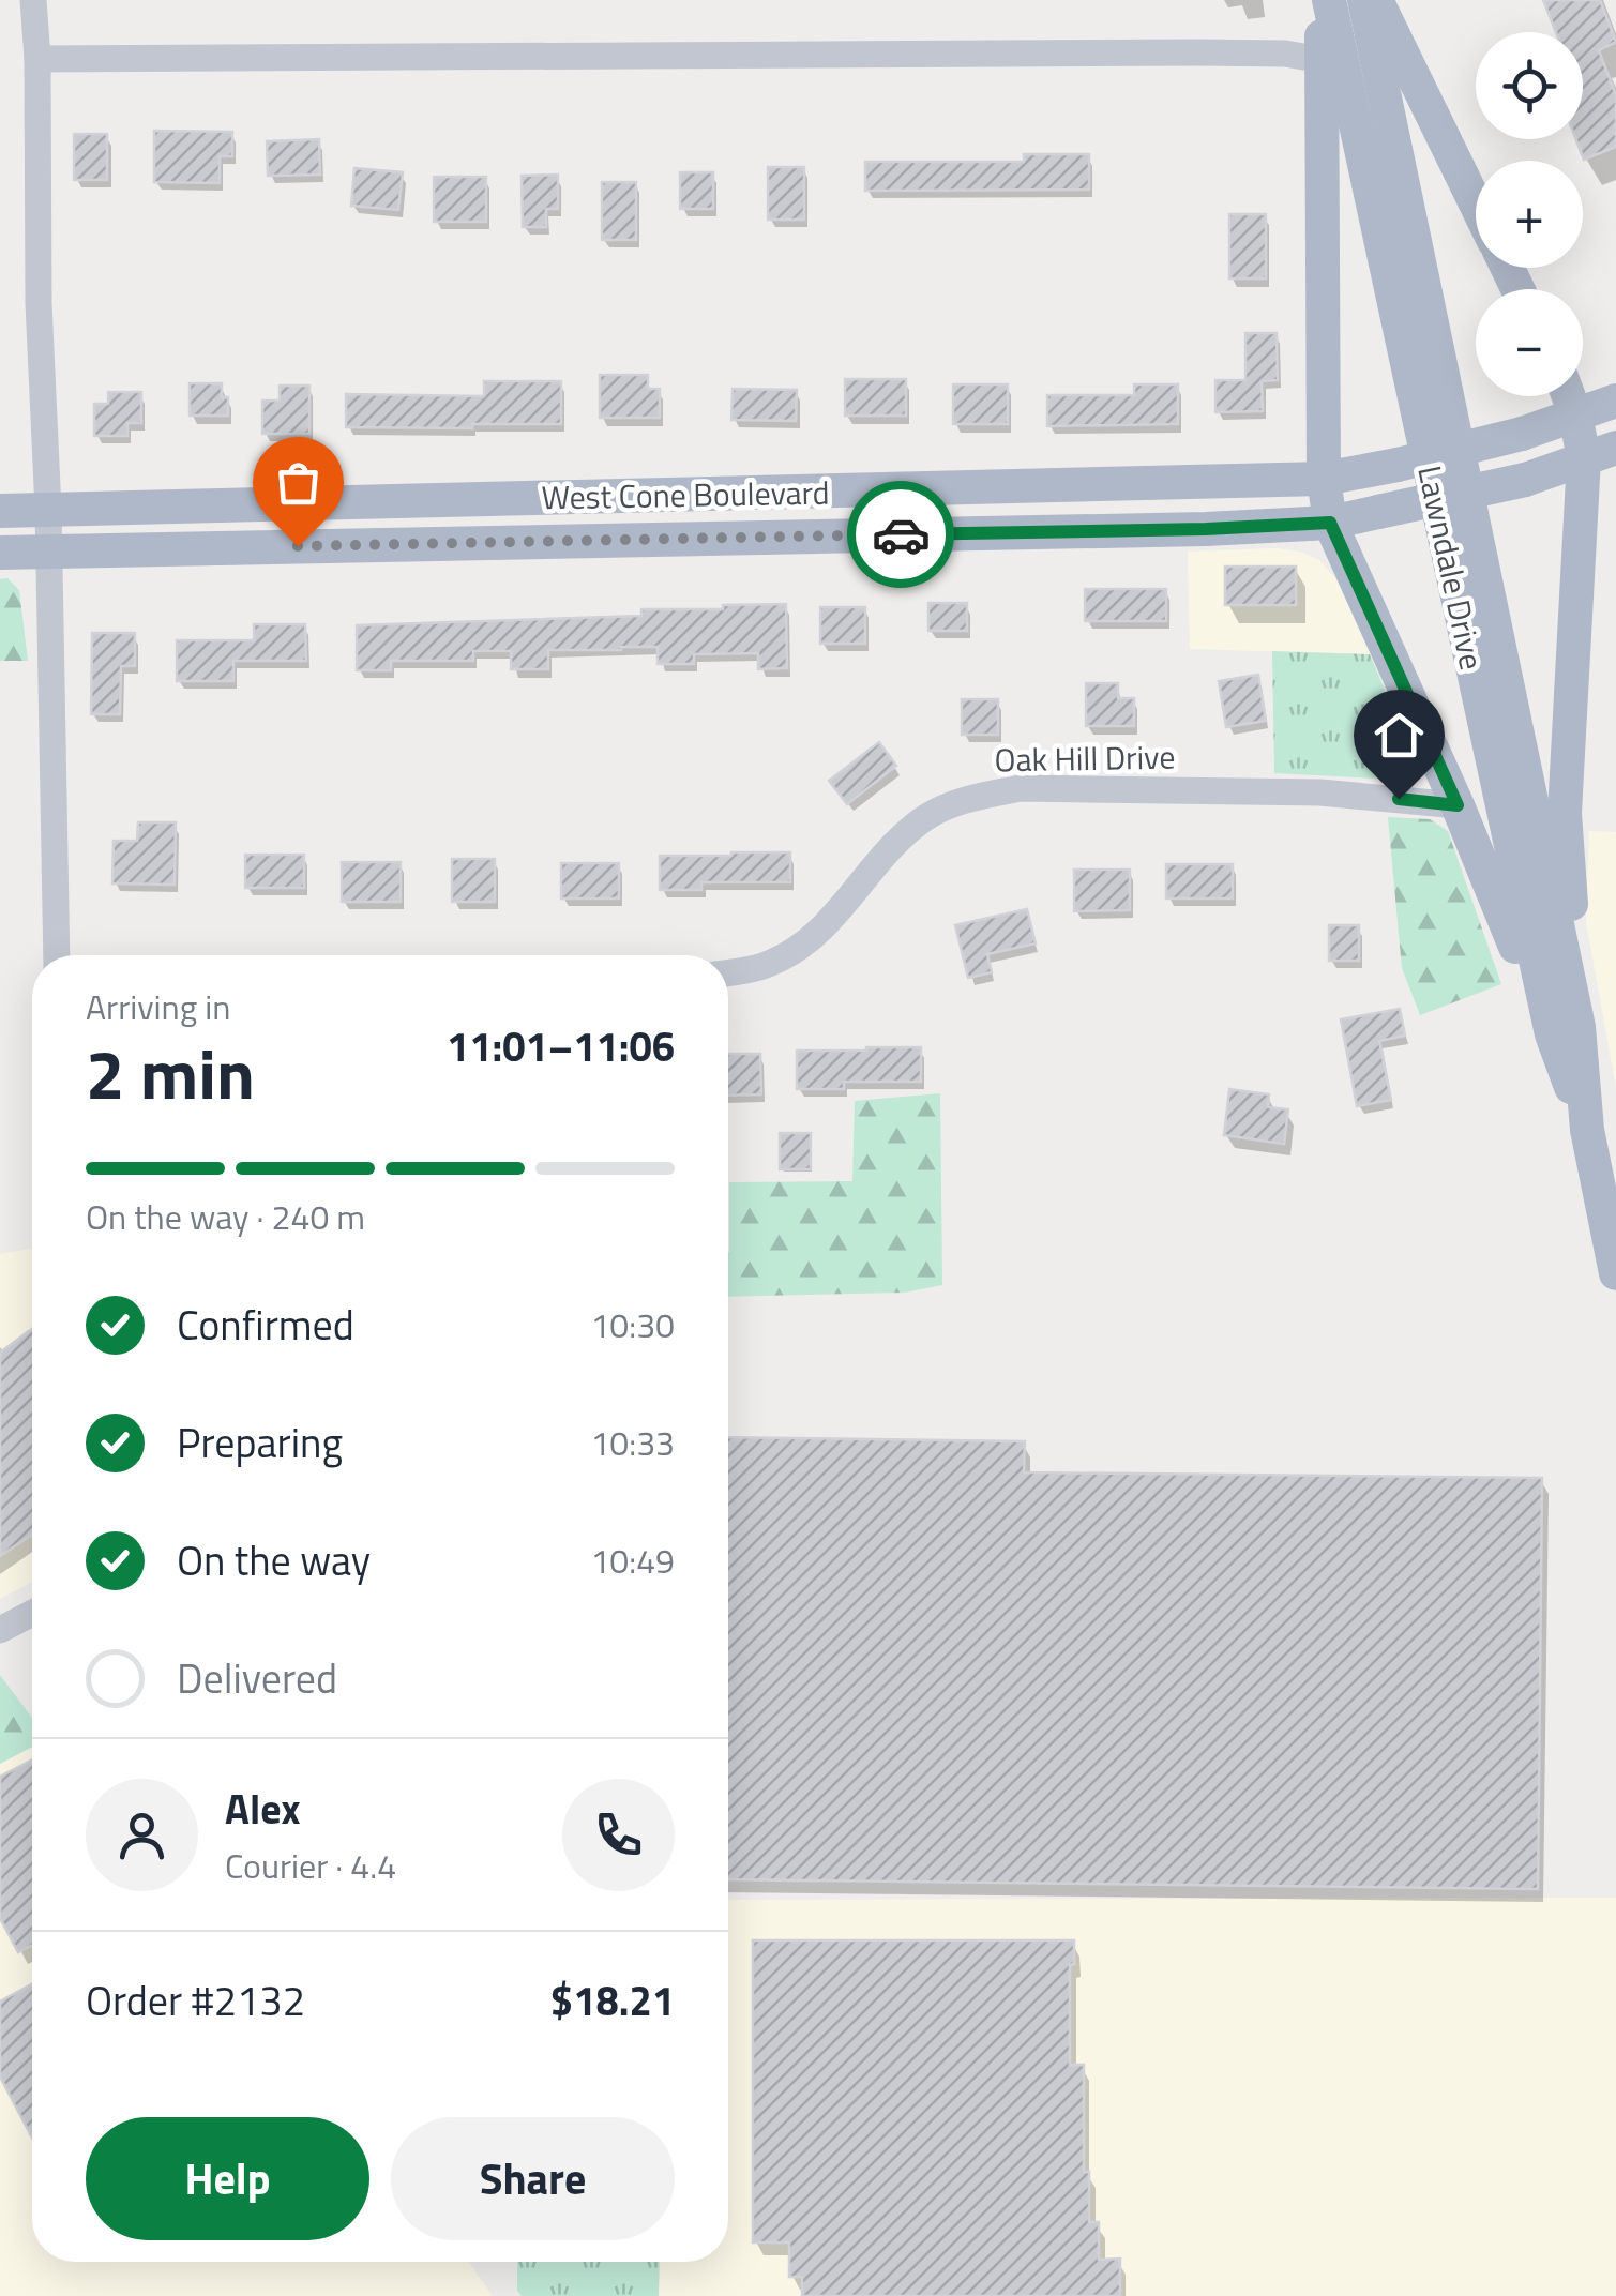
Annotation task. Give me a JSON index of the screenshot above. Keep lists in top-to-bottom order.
{
  "streets": {
    "main road": ["West Cone Boulevard", "Lawndale Drive"],
    "street": ["Oak Hill Drive"]
  },
  "page": {
    "map_buttons": ["+", "−"],
    "heading": ["2 min", "Arriving in", "11:01–11:06"],
    "panel": [
      "Alex",
      "Courier · 4.4",
      "Order #2132",
      "$18.21"
    ],
    "bar": "On the way · 240 m",
    "list": [
      ["Confirmed", "10:30"],
      ["Preparing", "10:33"],
      ["On the way", "10:49"],
      "Delivered"
    ],
    "buttons": ["Help", "Share"]
  }
}
